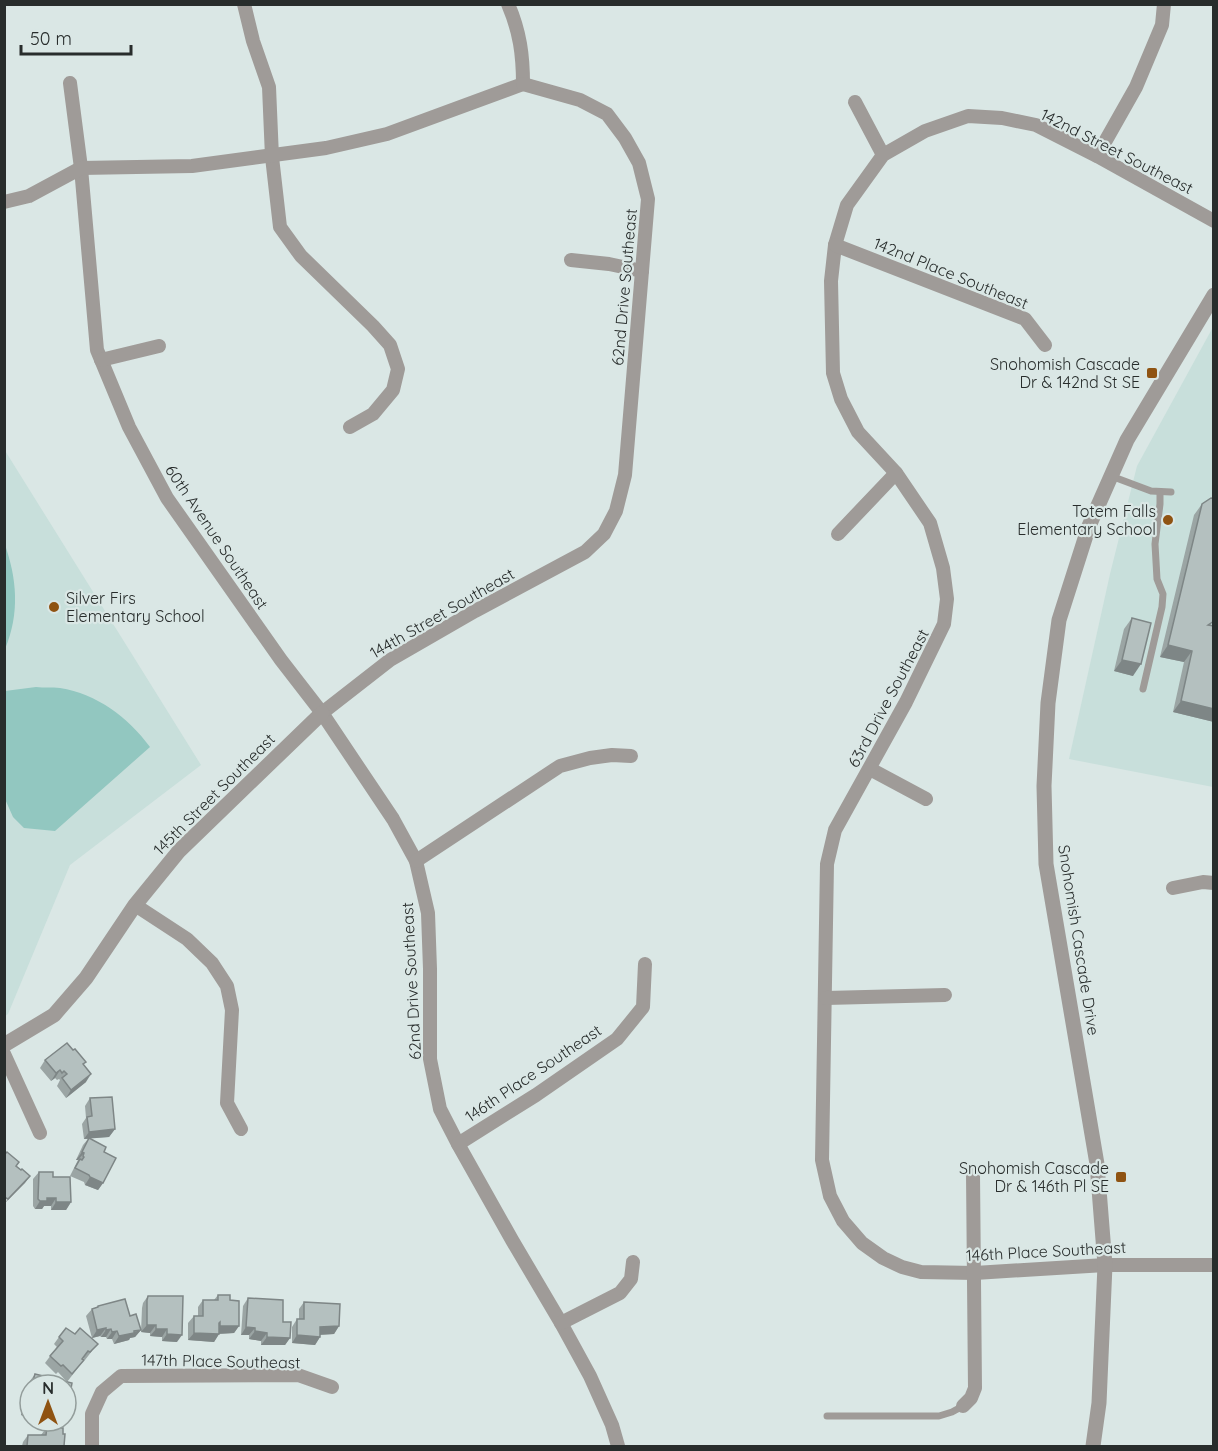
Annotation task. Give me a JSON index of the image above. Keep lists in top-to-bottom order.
{
  "streets": {
    "street": [
      "142nd Street Southeast",
      "142nd Place Southeast",
      "62nd Drive Southeast",
      "60th Avenue Southeast",
      "144th Street Southeast",
      "63rd Drive Southeast",
      "145th Street Southeast",
      "Snohomish Cascade Drive",
      "146th Place Southeast",
      "147th Place Southeast"
    ]
  },
  "crossings": [
    ["142nd Street Southeast", "63rd Drive Southeast"],
    ["142nd Place Southeast", "63rd Drive Southeast"],
    ["62nd Drive Southeast", "60th Avenue Southeast"],
    ["62nd Drive Southeast", "144th Street Southeast"],
    ["62nd Drive Southeast", "145th Street Southeast"],
    ["62nd Drive Southeast", "146th Place Southeast"],
    ["60th Avenue Southeast", "144th Street Southeast"],
    ["60th Avenue Southeast", "145th Street Southeast"],
    ["144th Street Southeast", "145th Street Southeast"],
    ["63rd Drive Southeast", "146th Place Southeast"],
    ["Snohomish Cascade Drive", "146th Place Southeast"]
  ],
  "places": {
    "transit": ["Snohomish Cascade Dr & 142nd St SE", "Snohomish Cascade Dr & 146th Pl SE"],
    "other": ["Totem Falls Elementary School", "Silver Firs Elementary School"]
  },
  "scale_bar": "50 m",
  "north": "top"
}
